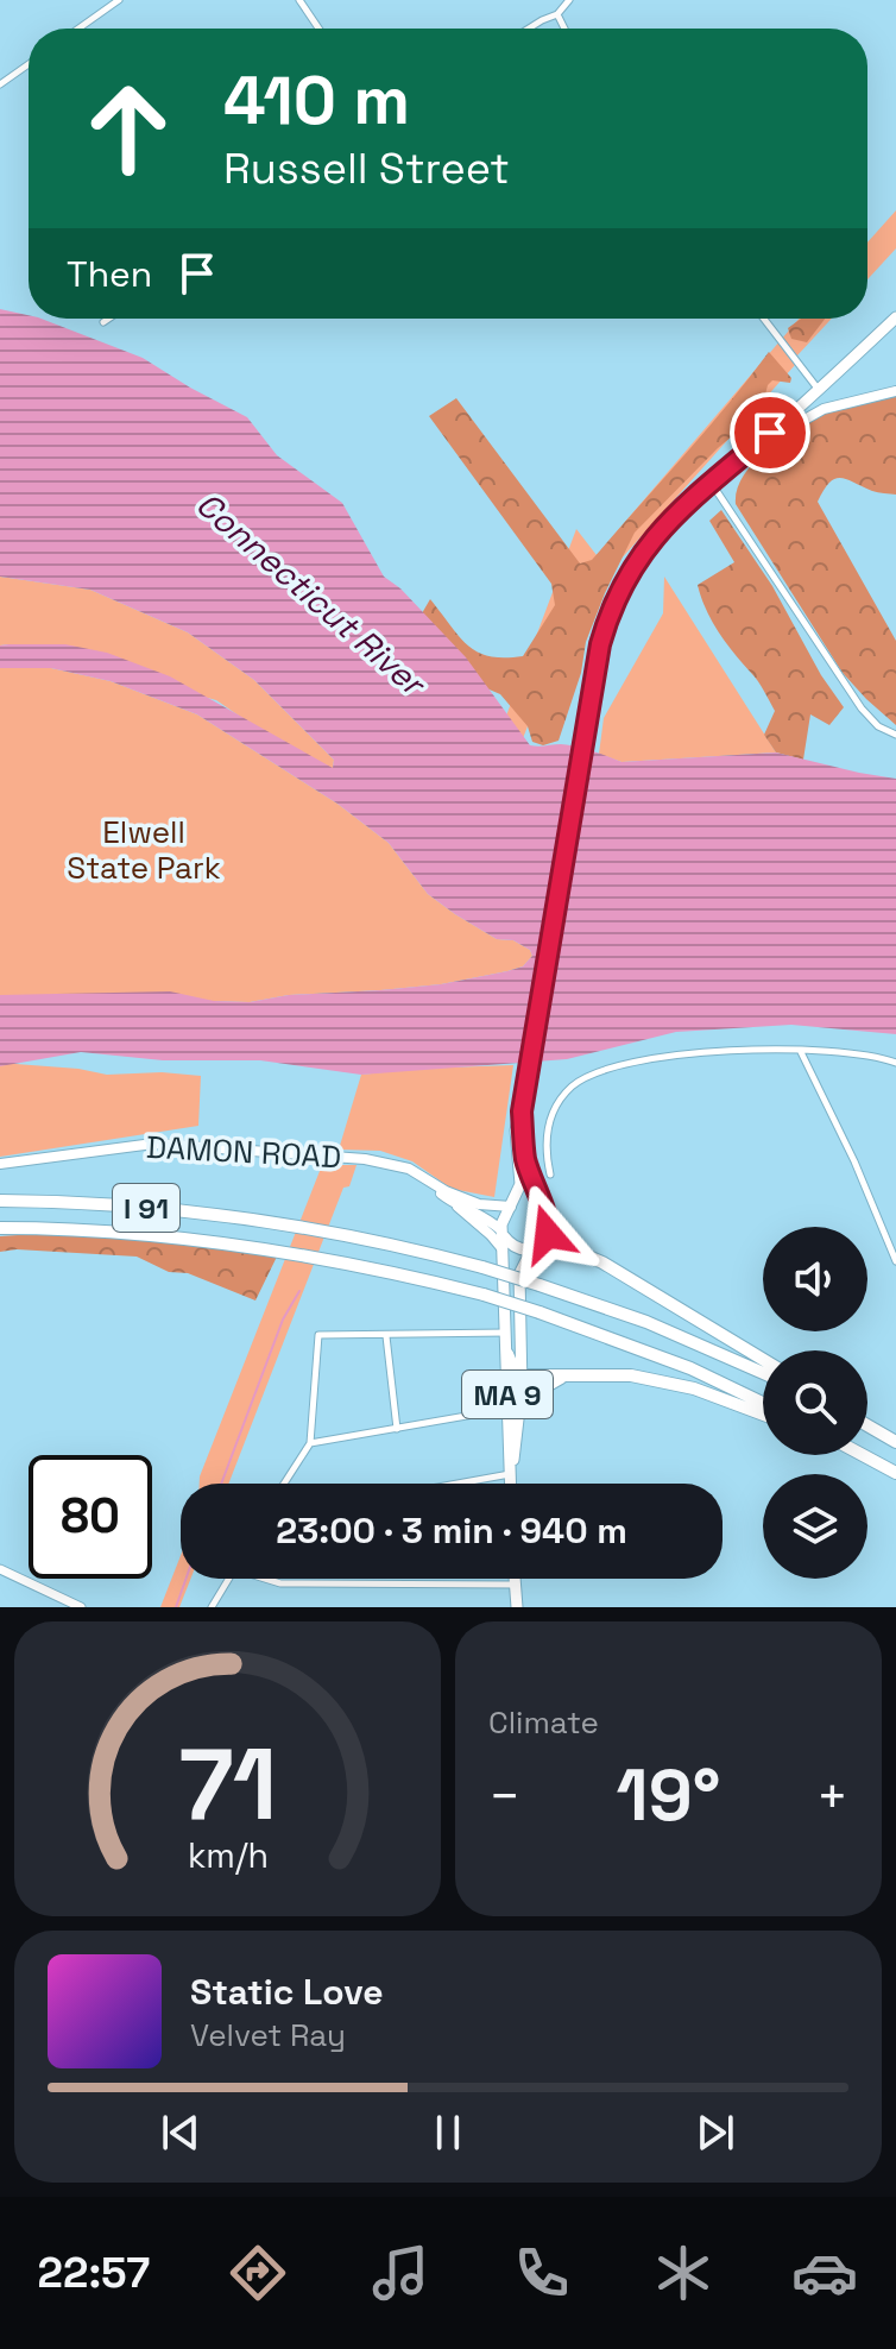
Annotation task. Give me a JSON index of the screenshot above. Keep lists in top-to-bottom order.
{
  "streets": {
    "highway": ["I 91", "MA 9"],
    "main road": ["DAMON ROAD"]
  },
  "crossings": [
    ["DAMON ROAD", "MA 9"]
  ],
  "water": ["Connecticut River"],
  "parks": ["Elwell State Park"],
  "page": {
    "turn": ["410 m", "Russell Street"],
    "then": "Then",
    "limit": "80",
    "trip": "23:00 · 3 min · 940 m",
    "tile": "Climate",
    "heat": ["−", "19°", "+"],
    "song": ["Static Love", "Velvet Ray"],
    "tabs": "22:57",
    "gauge": ["71", "km/h"]
  }
}
